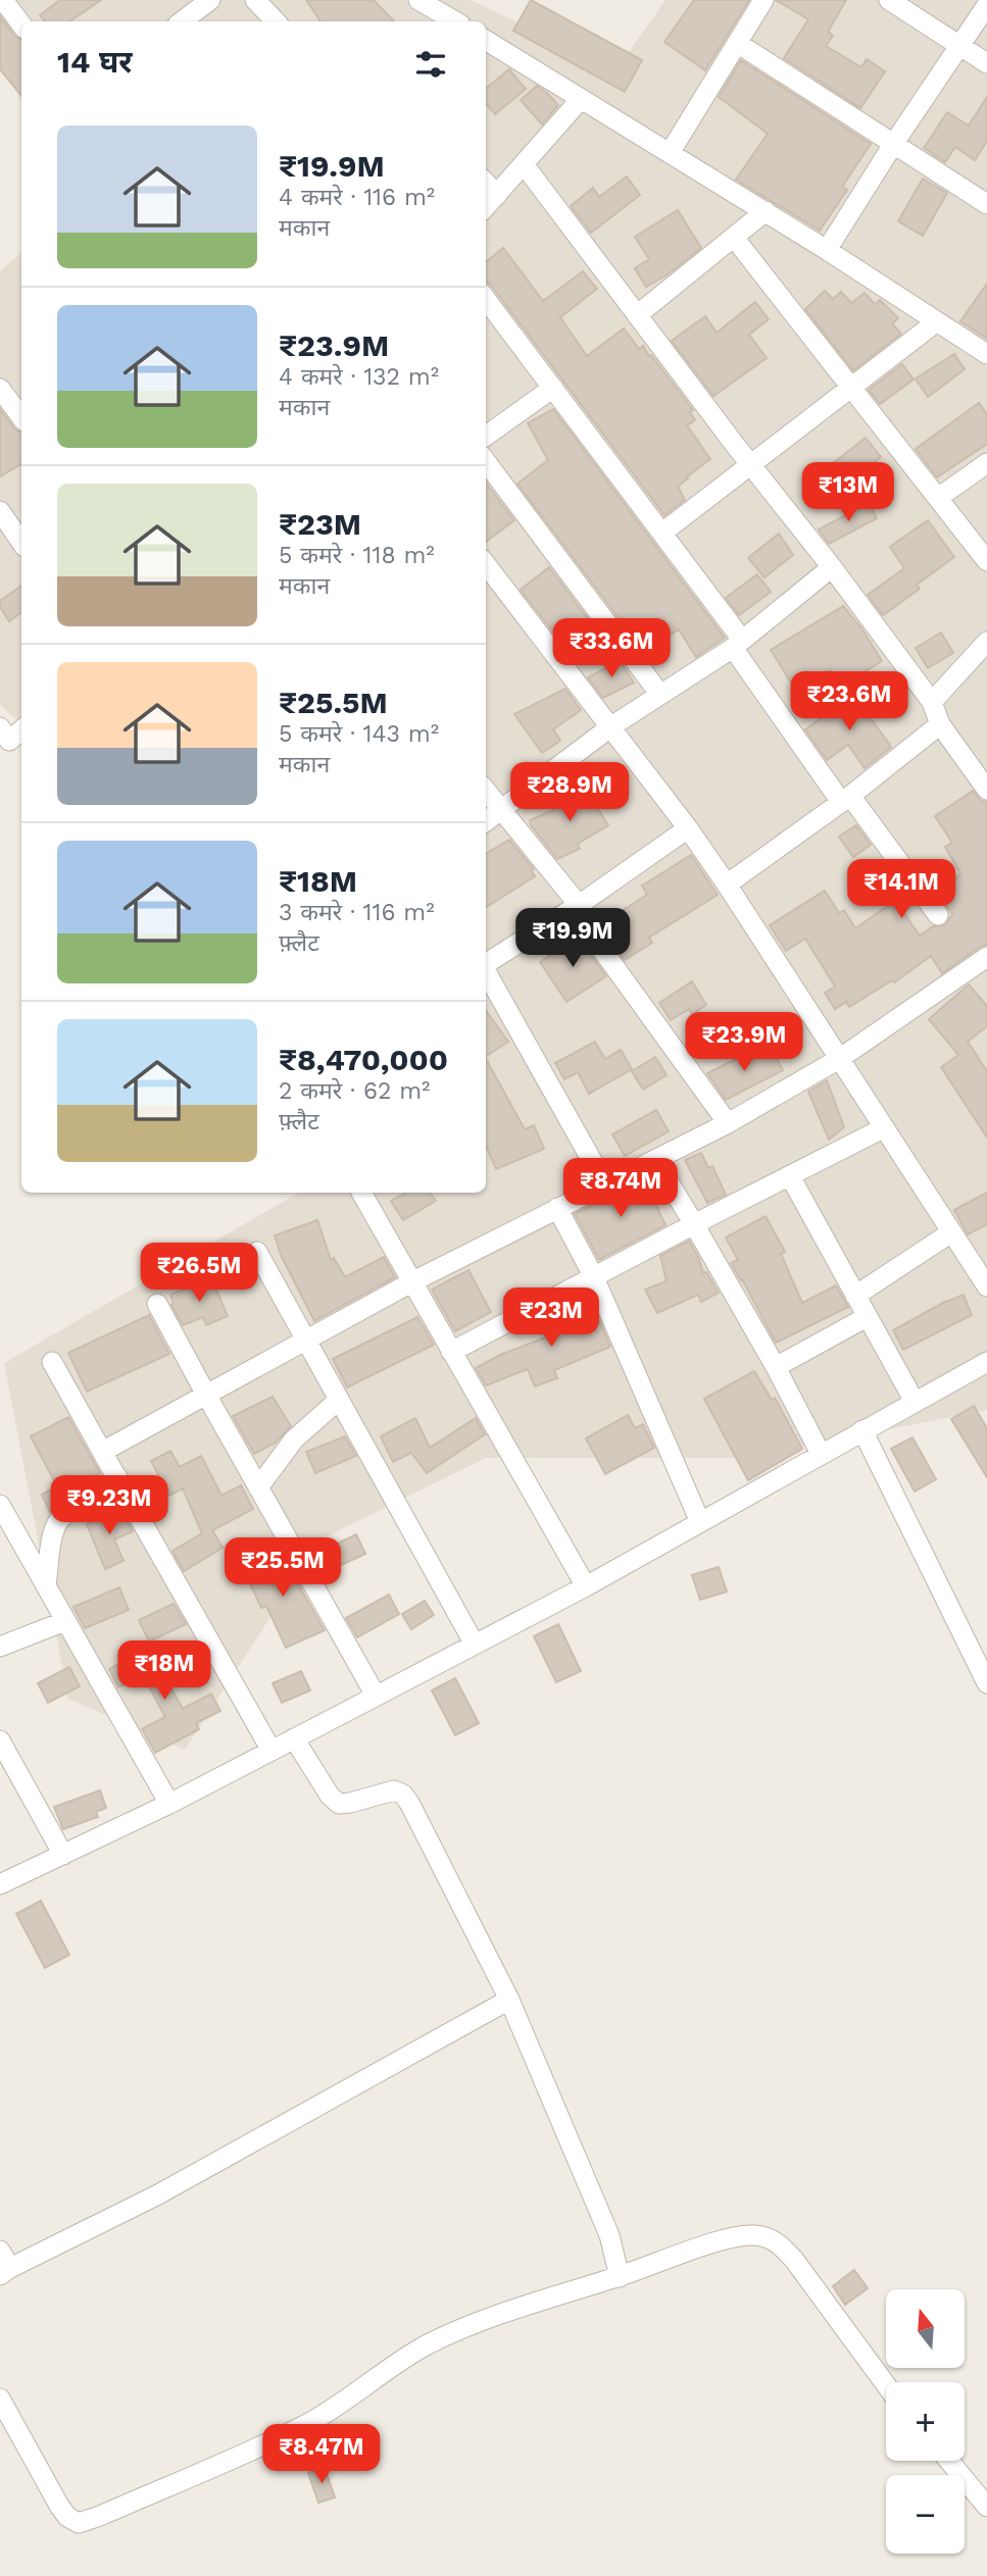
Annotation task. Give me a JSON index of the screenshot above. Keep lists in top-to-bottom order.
{
  "north": "top",
  "page": {
    "heading": "14 घर",
    "list": [
      {
        "name": "₹19.9M",
        "note": "4 कमरे · 116 m² · मकान"
      },
      {
        "name": "₹23.9M",
        "note": "4 कमरे · 132 m² · मकान"
      },
      {
        "name": "₹23M",
        "note": "5 कमरे · 118 m² · मकान"
      },
      {
        "name": "₹25.5M",
        "note": "5 कमरे · 143 m² · मकान"
      },
      {
        "name": "₹18M",
        "note": "3 कमरे · 116 m² · फ़्लैट"
      },
      {
        "name": "₹8,470,000",
        "note": "2 कमरे · 62 m² · फ़्लैट"
      }
    ],
    "price": [
      "₹13M",
      "₹33.6M",
      "₹23.6M",
      "₹28.9M",
      "₹14.1M",
      "₹19.9M",
      "₹23.9M",
      "₹8.74M",
      "₹26.5M",
      "₹23M",
      "₹9.23M",
      "₹25.5M",
      "₹18M",
      "₹8.47M"
    ],
    "map_buttons": ["+", "−"]
  }
}
